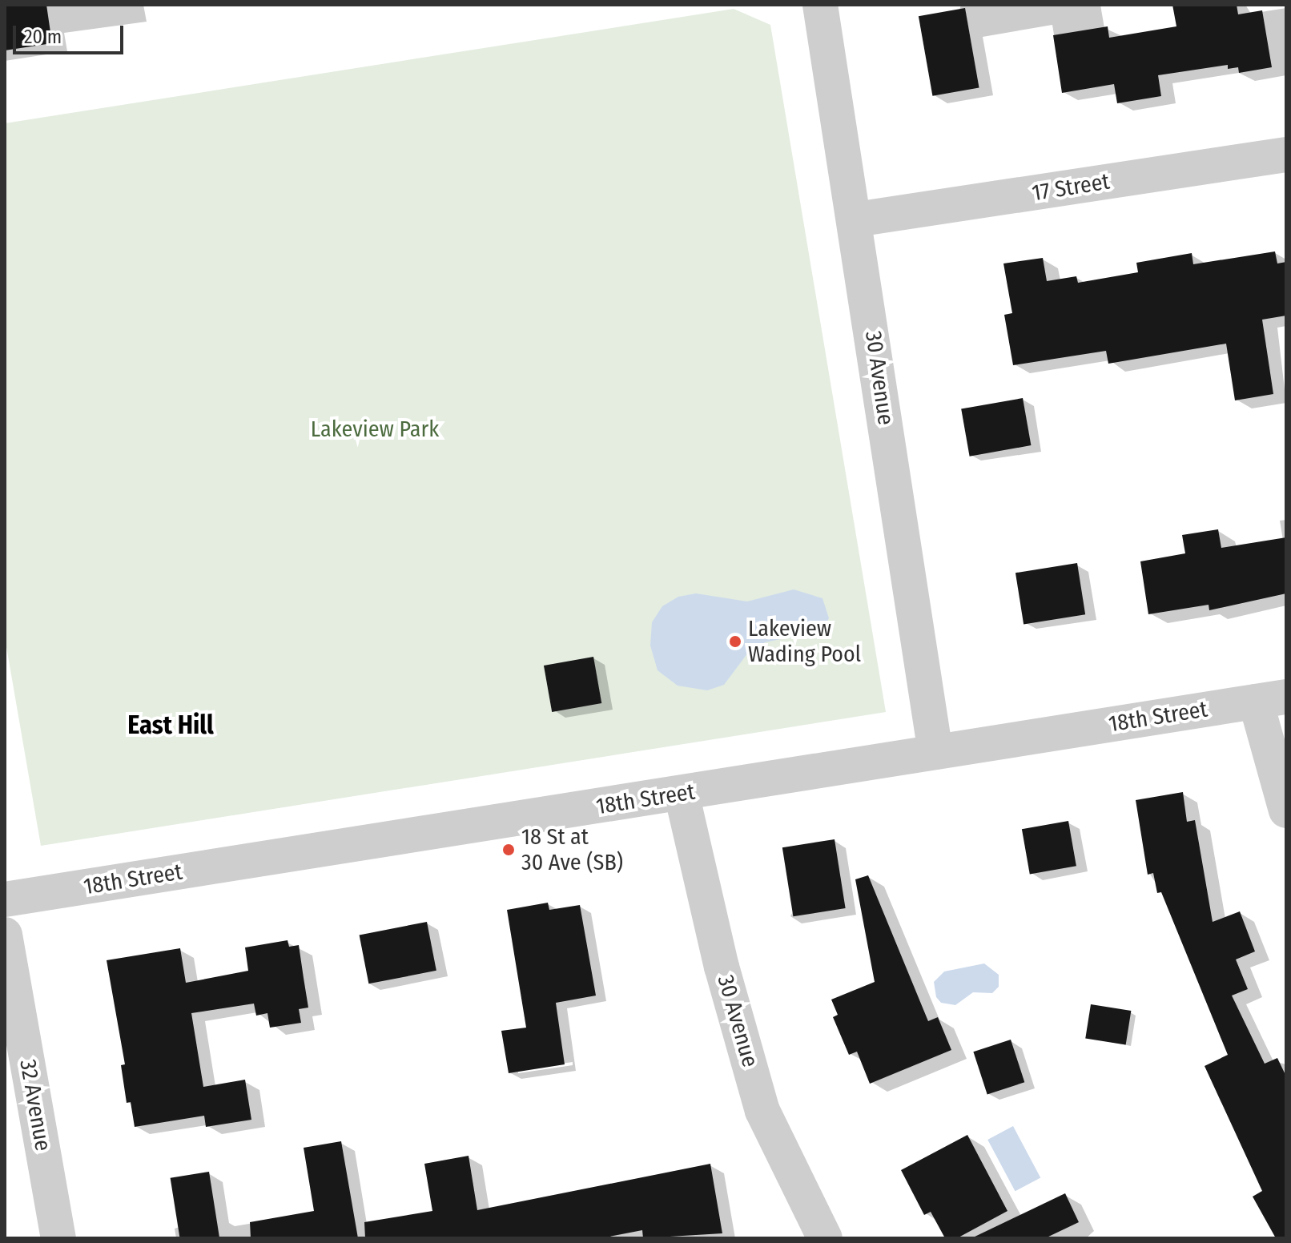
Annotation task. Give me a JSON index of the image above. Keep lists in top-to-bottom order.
{
  "streets": {
    "street": [
      "17 Street",
      "30 Avenue",
      "18th Street",
      "32 Avenue"
    ]
  },
  "crossings": [
    ["17 Street", "30 Avenue"],
    ["30 Avenue", "18th Street"]
  ],
  "districts": ["East Hill"],
  "parks": ["Lakeview Park"],
  "places": ["Lakeview Wading Pool", "18 St at 30 Ave (SB)"],
  "scale_bar": "20 m"
}
